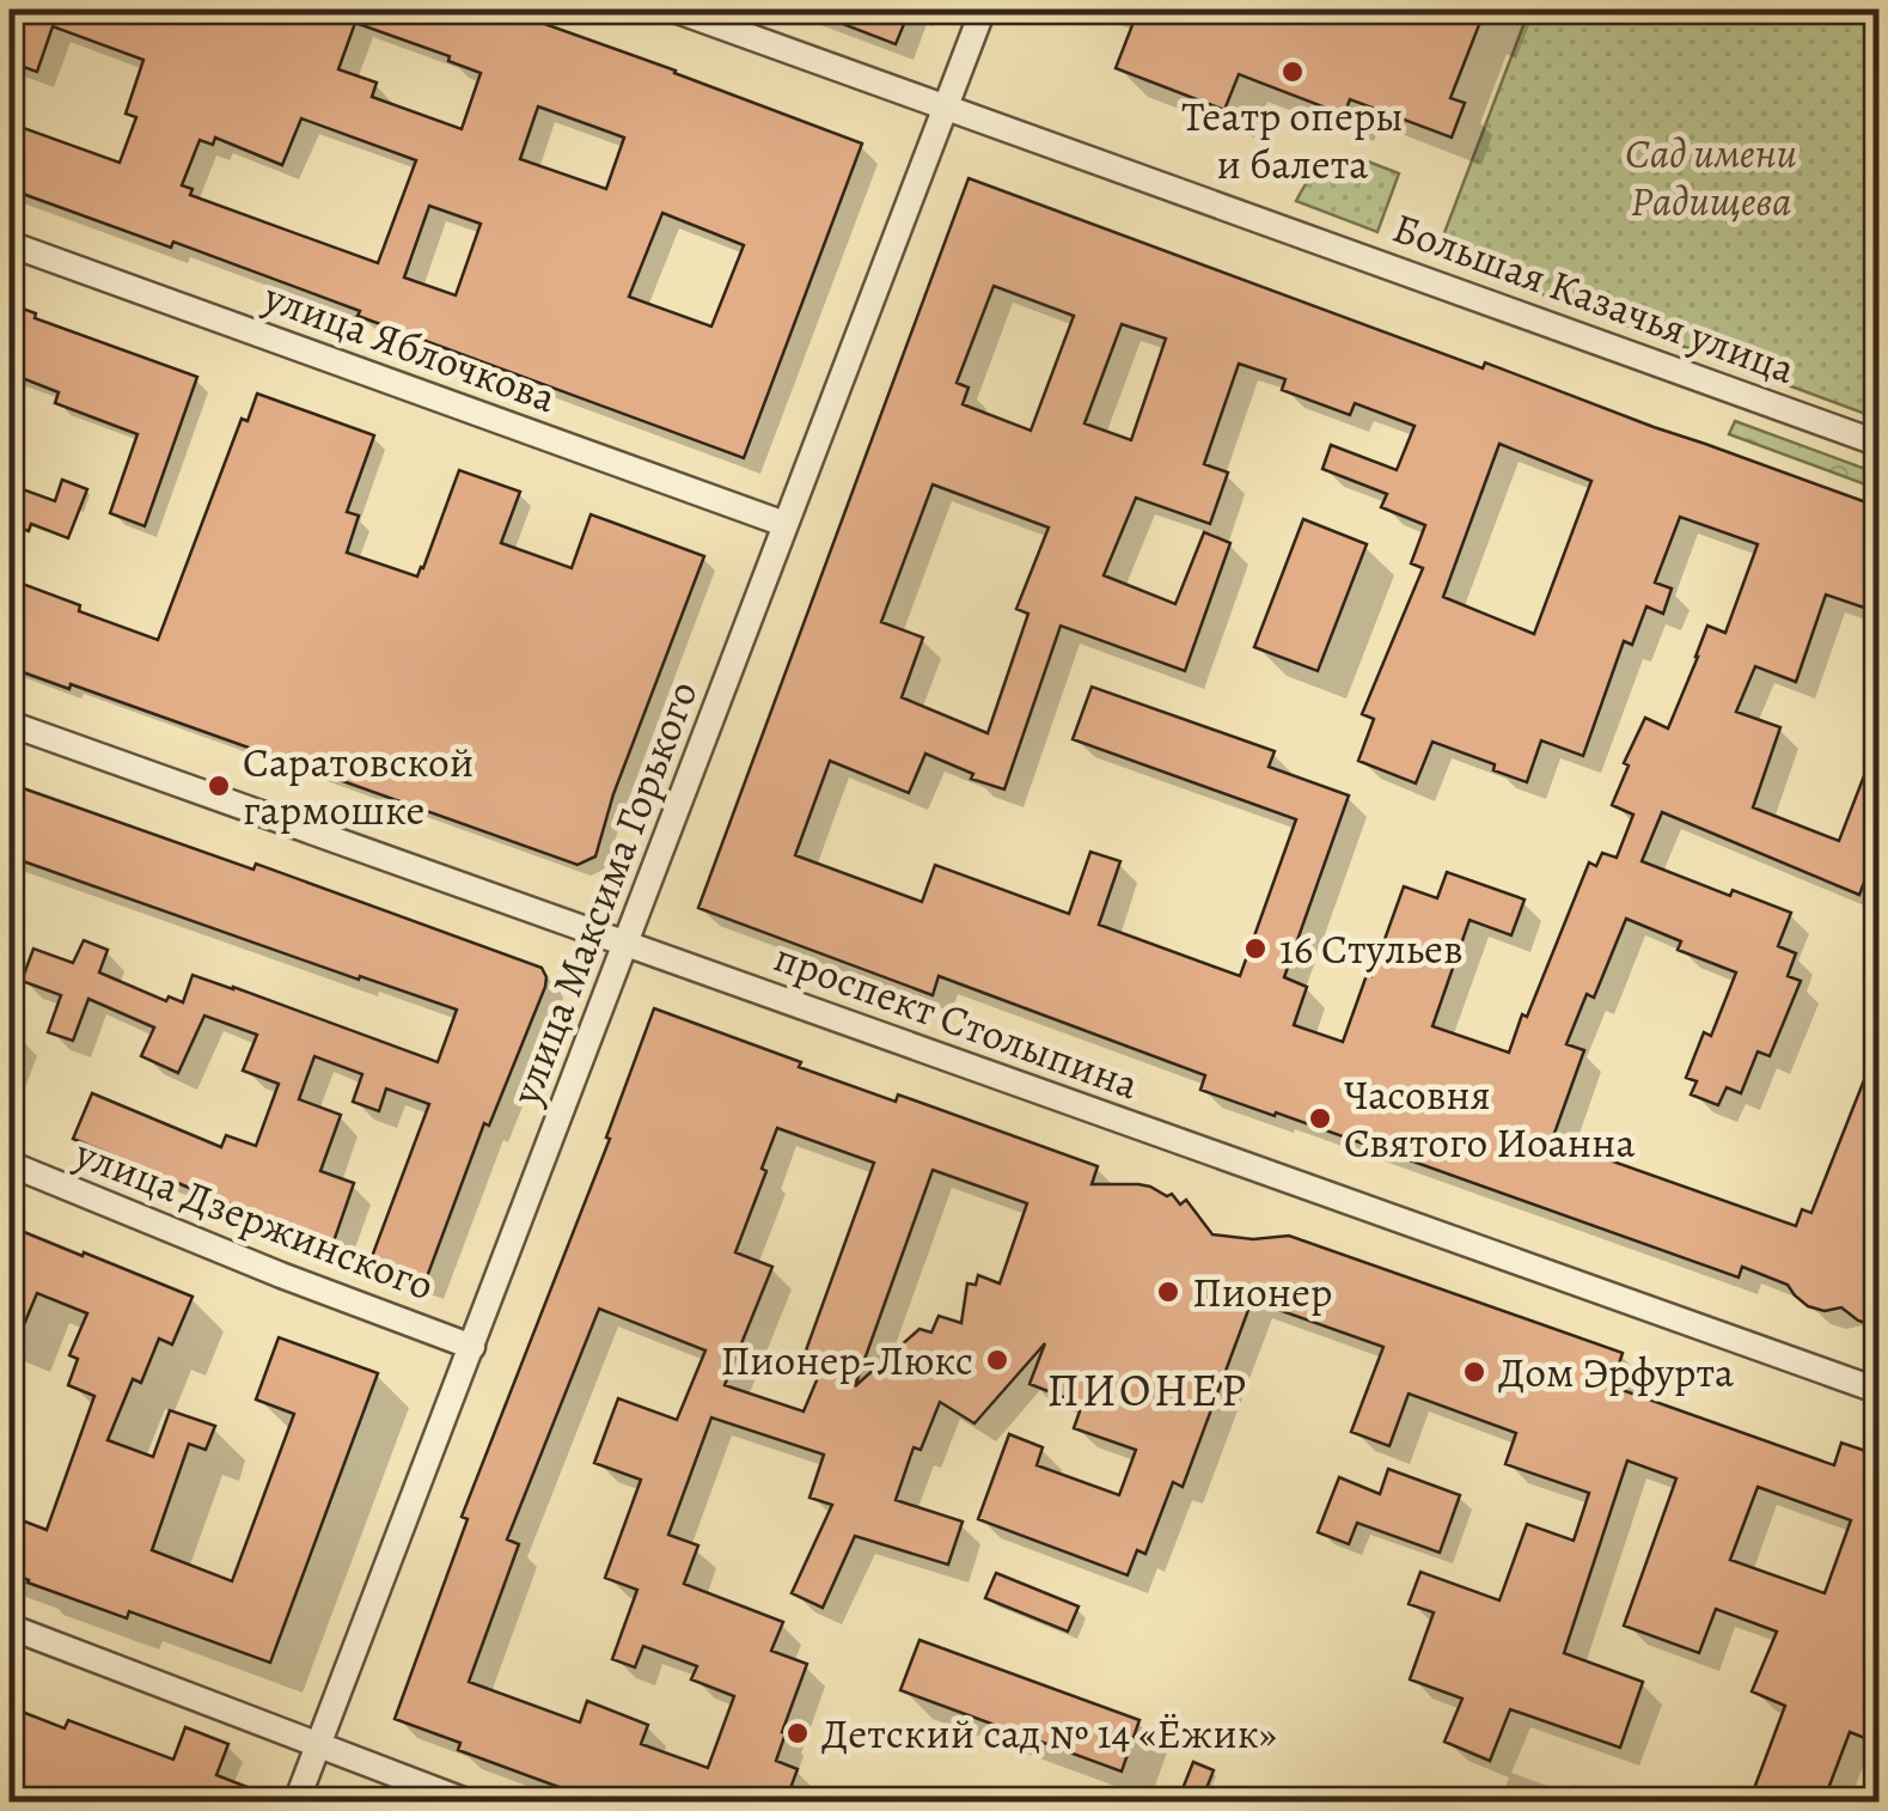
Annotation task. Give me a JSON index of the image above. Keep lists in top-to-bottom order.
{
  "streets": {
    "street": [
      "Большая Казачья улица",
      "улица Яблочкова",
      "улица Максима Горького",
      "проспект Столыпина",
      "улица Дзержинского"
    ]
  },
  "crossings": [
    ["Большая Казачья улица", "улица Максима Горького"],
    ["улица Яблочкова", "улица Максима Горького"],
    ["улица Максима Горького", "проспект Столыпина"],
    ["улица Максима Горького", "улица Дзержинского"]
  ],
  "districts": ["ПИОНЕР"],
  "parks": ["Сад имени Радищева"],
  "places": [
    "Театр оперы и балета",
    "Саратовской гармошке",
    "16 Стульев",
    "Часовня Святого Иоанна",
    "Пионер",
    "Пионер-Люкс",
    "Дом Эрфурта",
    "Детский сад № 14 «Ёжик»"
  ]
}
